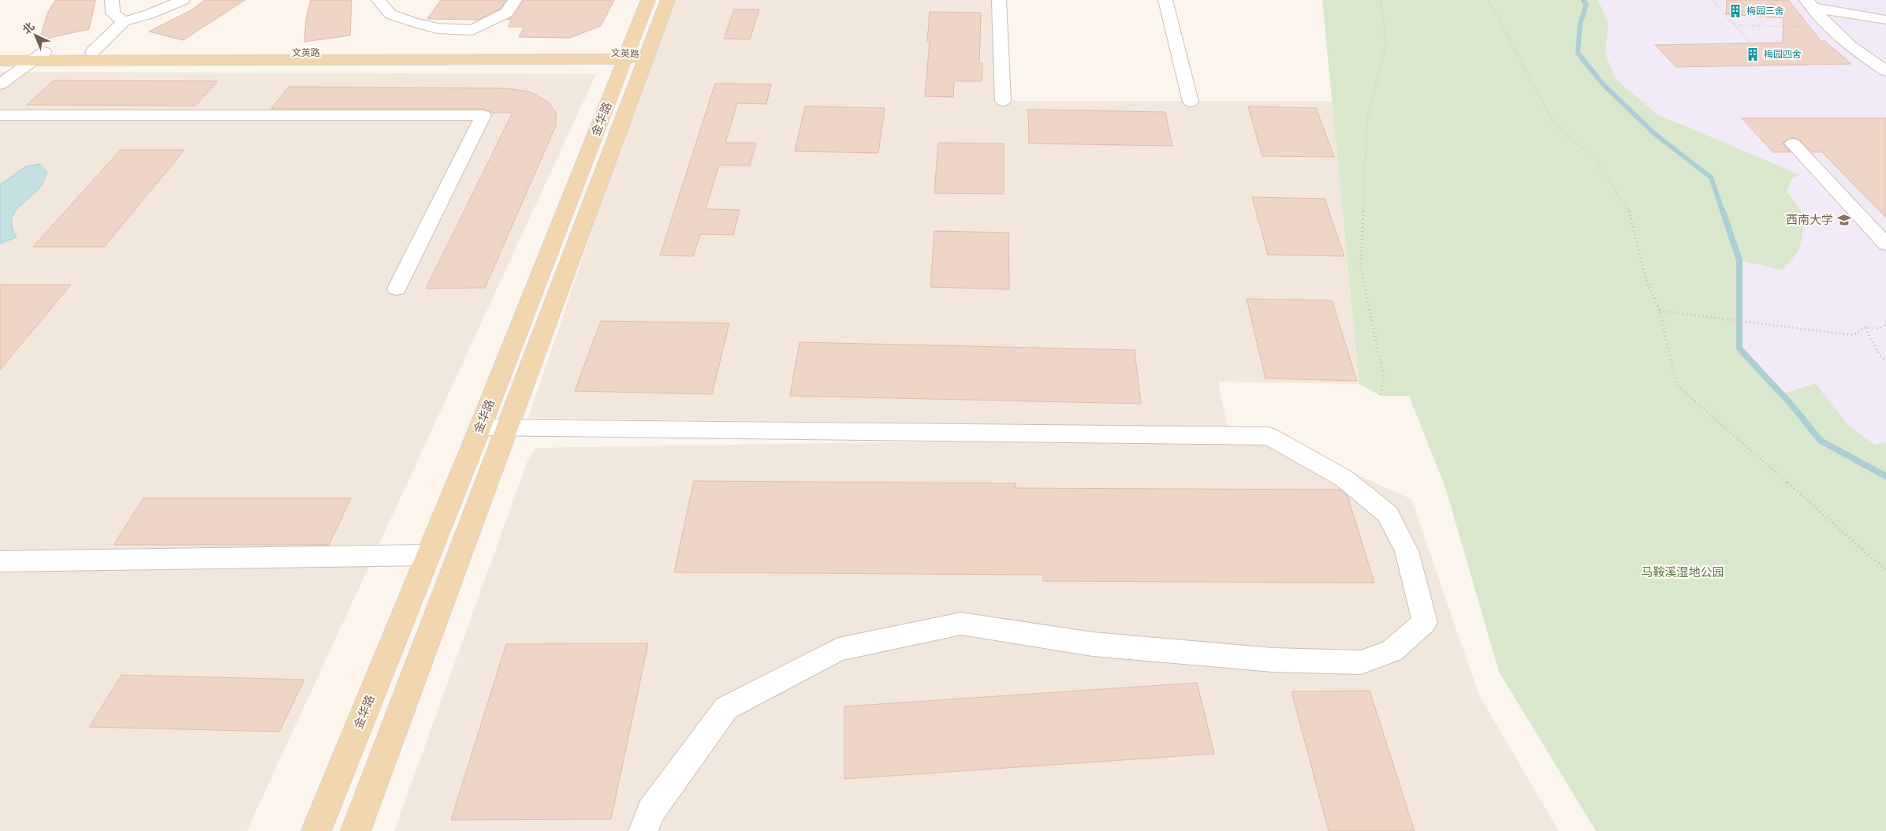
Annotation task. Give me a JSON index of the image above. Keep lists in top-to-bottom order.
{
  "streets": {
    "main road": ["文英路", "金华路"]
  },
  "crossings": [
    ["文英路", "金华路"]
  ],
  "parks": ["马鞍溪湿地公园"],
  "places": {
    "building": ["梅园三舍", "梅园四舍"],
    "school or university": ["西南大学"]
  },
  "north": "top left"
}
